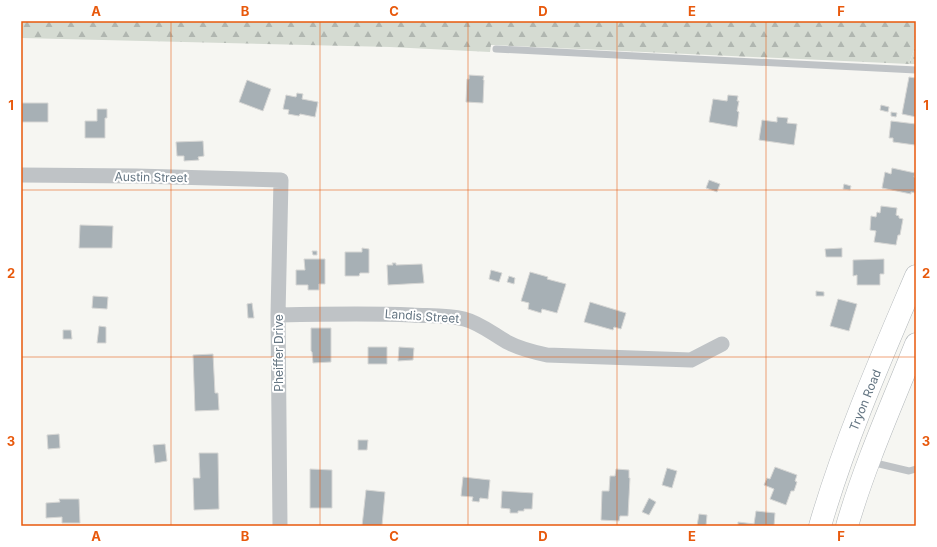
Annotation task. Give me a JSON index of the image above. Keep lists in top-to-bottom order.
{
  "streets": {
    "main road": ["Tryon Road"],
    "street": ["Austin Street", "Landis Street", "Pheiffer Drive"]
  },
  "crossings": [
    ["Austin Street", "Pheiffer Drive"],
    ["Landis Street", "Pheiffer Drive"]
  ],
  "grid": {
    "columns": [
      "A",
      "B",
      "C",
      "D",
      "E",
      "F"
    ],
    "rows": ["1", "2", "3"]
  }
}
